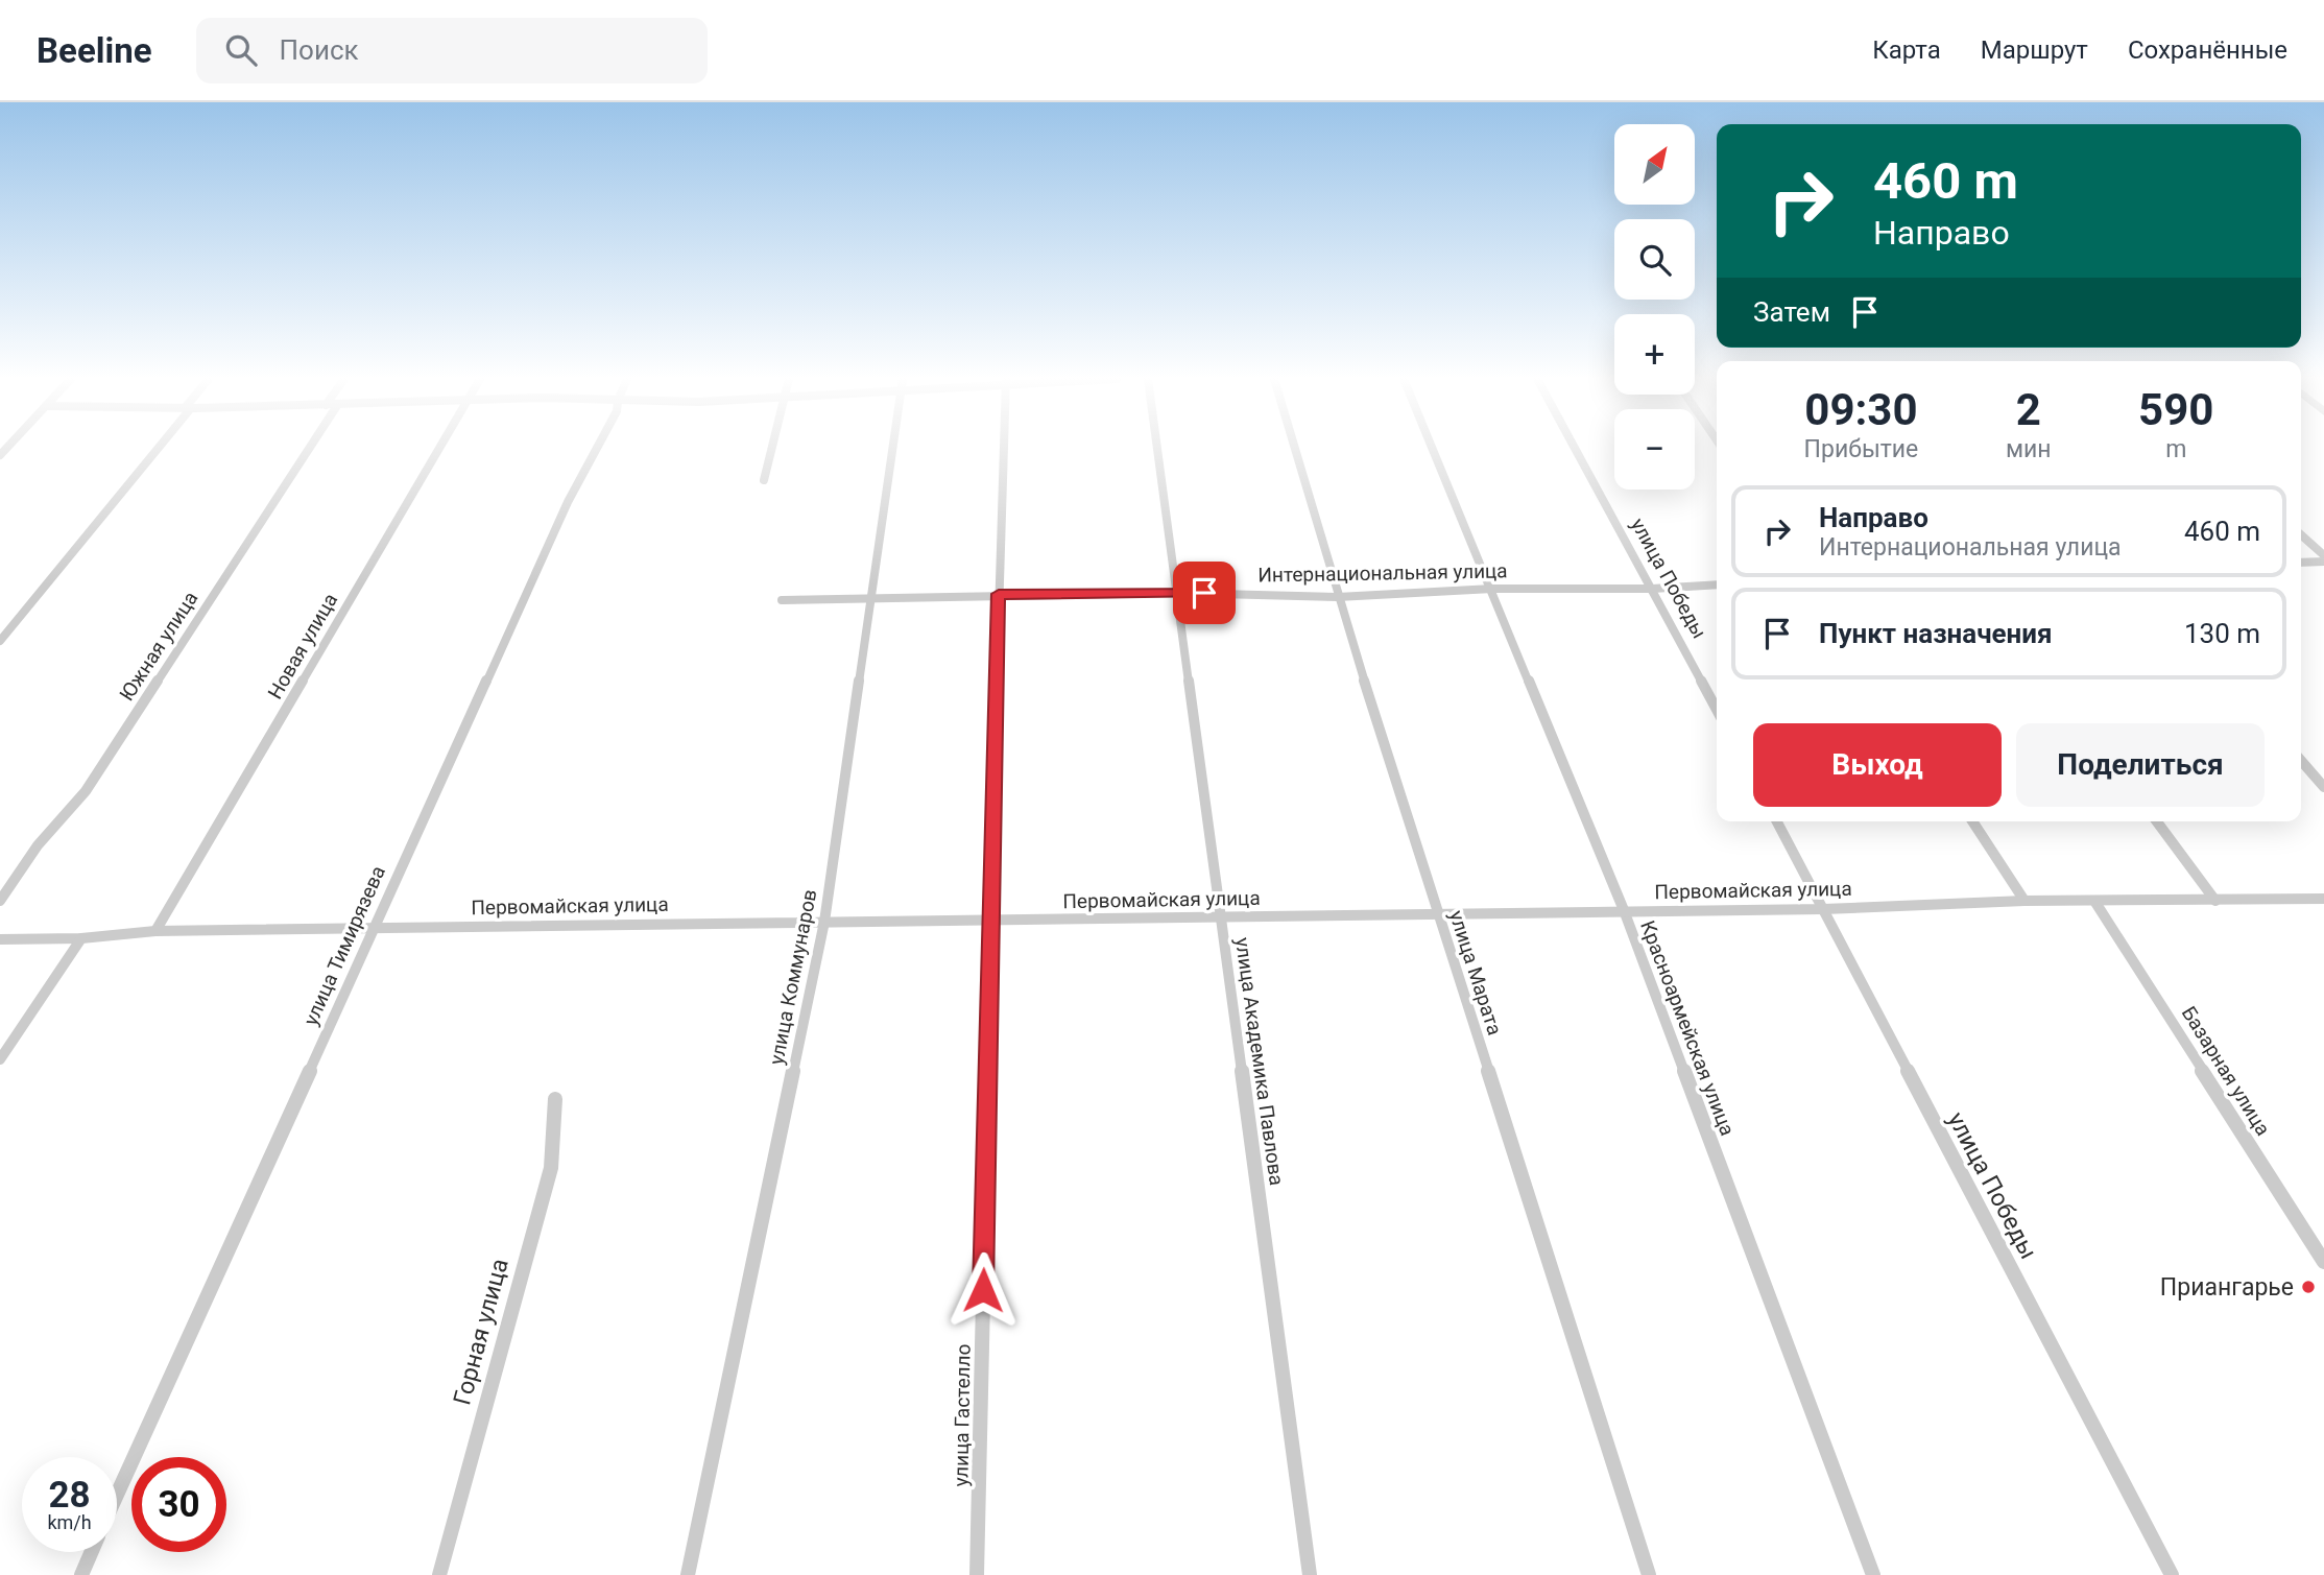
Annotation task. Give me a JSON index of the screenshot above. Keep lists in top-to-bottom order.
{
  "streets": {
    "street": [
      "Интернациональная улица",
      "улица Победы",
      "Южная улица",
      "Новая улица",
      "Первомайская улица",
      "улица Тимирязева",
      "улица Марата",
      "улица Коммунаров",
      "Красноармейская улица",
      "улица Академика Павлова",
      "Базарная улица",
      "Горная улица",
      "улица Гастелло"
    ]
  },
  "crossings": [
    ["Интернациональная улица", "улица Победы"],
    ["Интернациональная улица", "улица Марата"],
    ["Интернациональная улица", "улица Коммунаров"],
    ["Интернациональная улица", "Красноармейская улица"],
    ["Интернациональная улица", "улица Академика Павлова"],
    ["Интернациональная улица", "улица Гастелло"],
    ["улица Победы", "Первомайская улица"],
    ["Новая улица", "Первомайская улица"],
    ["Первомайская улица", "улица Тимирязева"],
    ["Первомайская улица", "улица Марата"],
    ["Первомайская улица", "улица Коммунаров"],
    ["Первомайская улица", "Красноармейская улица"],
    ["Первомайская улица", "улица Академика Павлова"],
    ["Первомайская улица", "Базарная улица"],
    ["Первомайская улица", "улица Гастелло"]
  ],
  "places": ["Приангарье"],
  "north": "top right",
  "page": {
    "header": "Beeline",
    "search": "Поиск",
    "nav": ["Карта", "Маршрут", "Сохранённые"],
    "map_buttons": ["+", "−"],
    "turn": ["460 m", "Направо"],
    "then": "Затем",
    "eta": [
      "09:30",
      "Прибытие",
      "2",
      "мин",
      "590",
      "m"
    ],
    "list": [
      {
        "name": "Направо",
        "note": "Интернациональная улица",
        "value": "460 m"
      },
      {
        "name": "Пункт назначения",
        "value": "130 m"
      }
    ],
    "buttons": ["Выход", "Поделиться"],
    "speed": "28 km/h",
    "limit": "30"
  }
}
